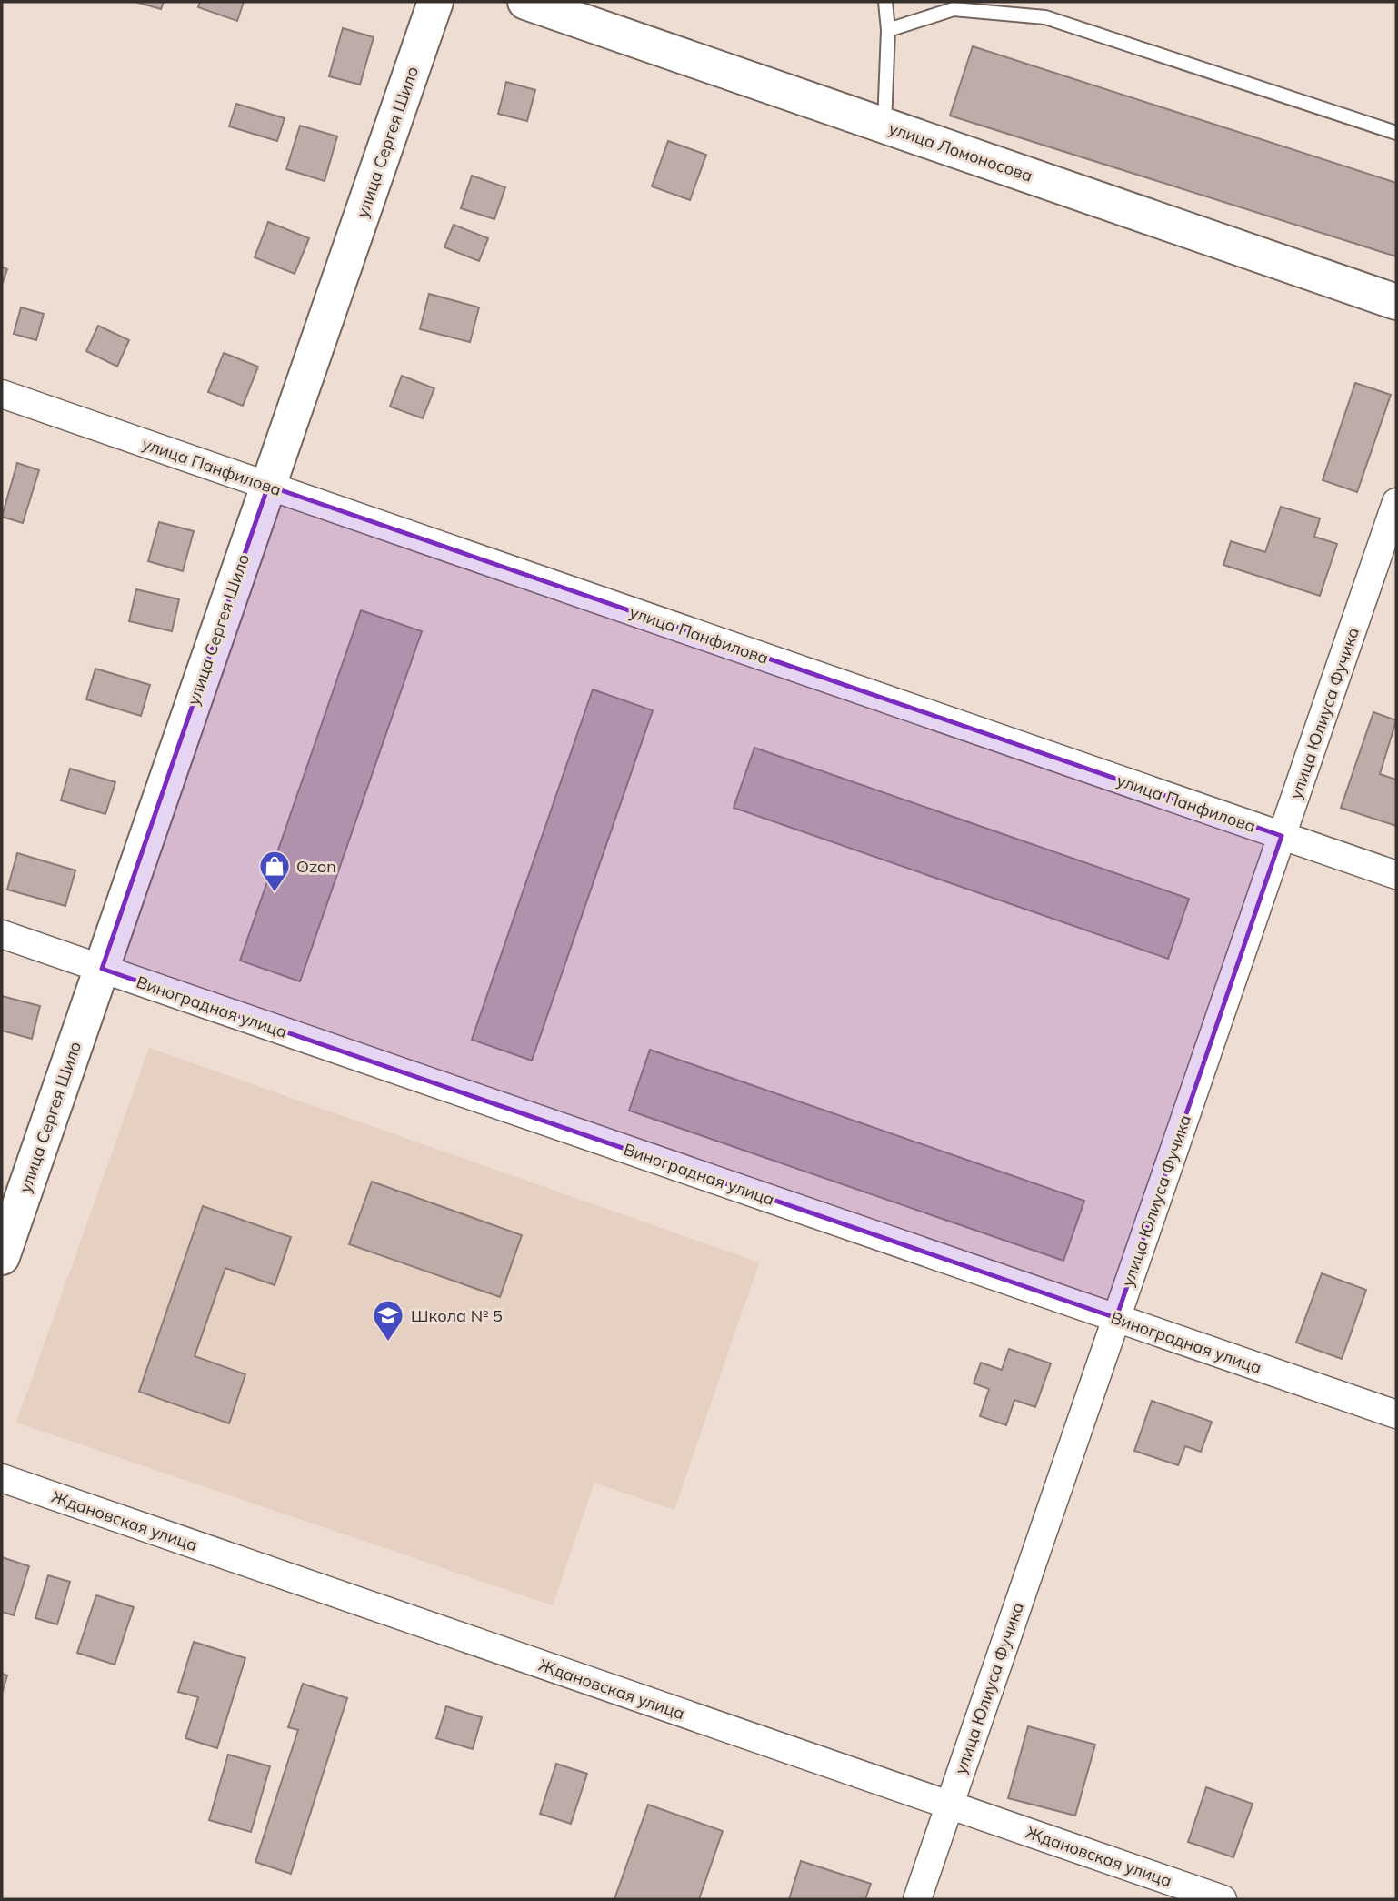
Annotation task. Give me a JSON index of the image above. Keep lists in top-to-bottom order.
{
  "streets": {
    "street": [
      "улица Сергея Шило",
      "улица Ломоносова",
      "улица Панфилова",
      "улица Юлиуса Фучика",
      "Виноградная улица",
      "Ждановская улица"
    ]
  },
  "crossings": [
    ["улица Сергея Шило", "улица Панфилова"],
    ["улица Сергея Шило", "Виноградная улица"],
    ["улица Панфилова", "улица Юлиуса Фучика"],
    ["улица Юлиуса Фучика", "Виноградная улица"],
    ["улица Юлиуса Фучика", "Ждановская улица"]
  ],
  "places": {
    "shop": ["Ozon"],
    "school or university": ["Школа № 5"]
  }
}
